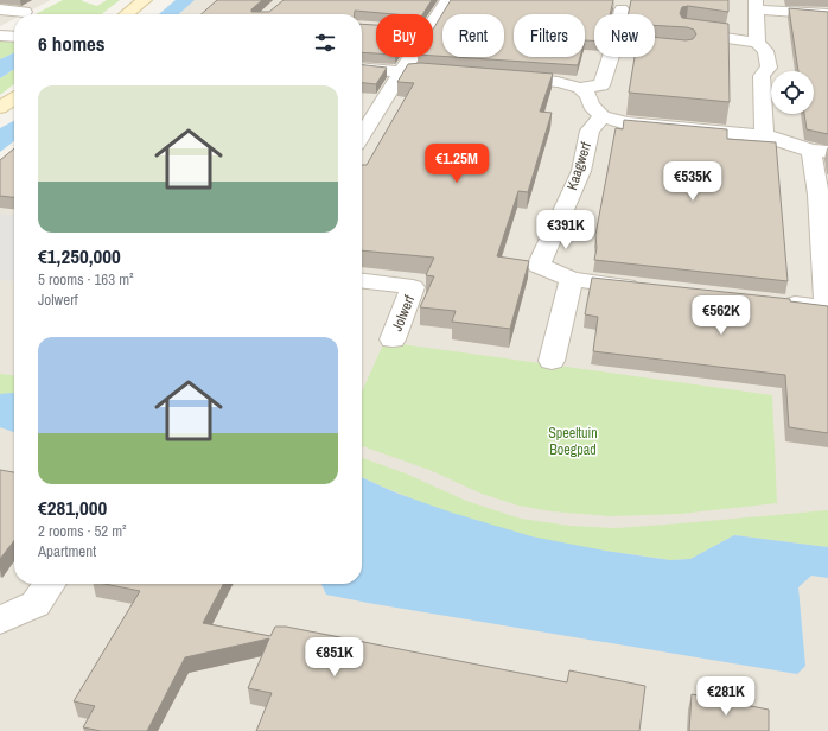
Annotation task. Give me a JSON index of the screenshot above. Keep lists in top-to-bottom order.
{
  "streets": {
    "street": ["Kaagwerf", "Jolwerf"]
  },
  "parks": ["Speeltuin Boegpad"],
  "page": {
    "chip": [
      "Buy",
      "Rent",
      "Filters",
      "New"
    ],
    "heading": "6 homes",
    "list": [
      {
        "name": "€1,250,000",
        "note": "5 rooms · 163 m² · Jolwerf"
      },
      {
        "name": "€281,000",
        "note": "2 rooms · 52 m² · Apartment"
      }
    ],
    "price": [
      "€1.25M",
      "€535K",
      "€391K",
      "€562K",
      "€851K",
      "€281K"
    ]
  }
}
